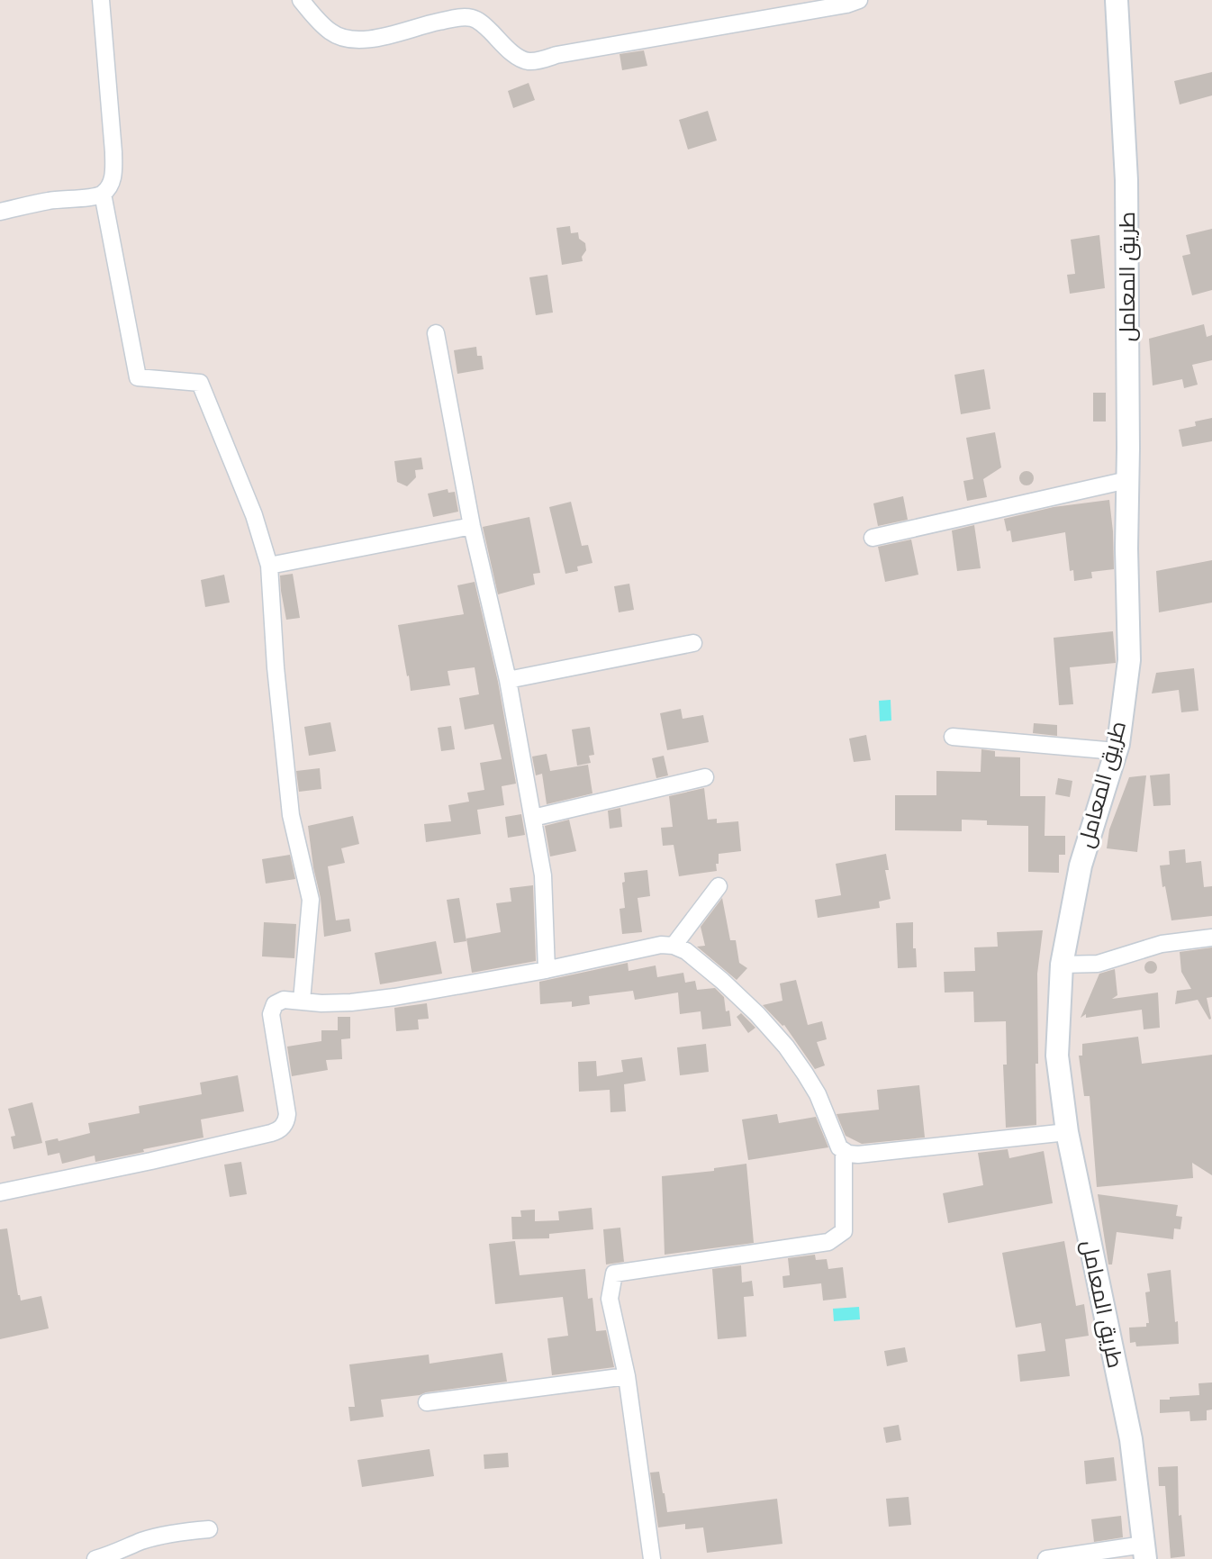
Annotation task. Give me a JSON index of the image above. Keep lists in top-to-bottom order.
{
  "streets": {
    "main road": ["طريق المعامل"]
  }
}
